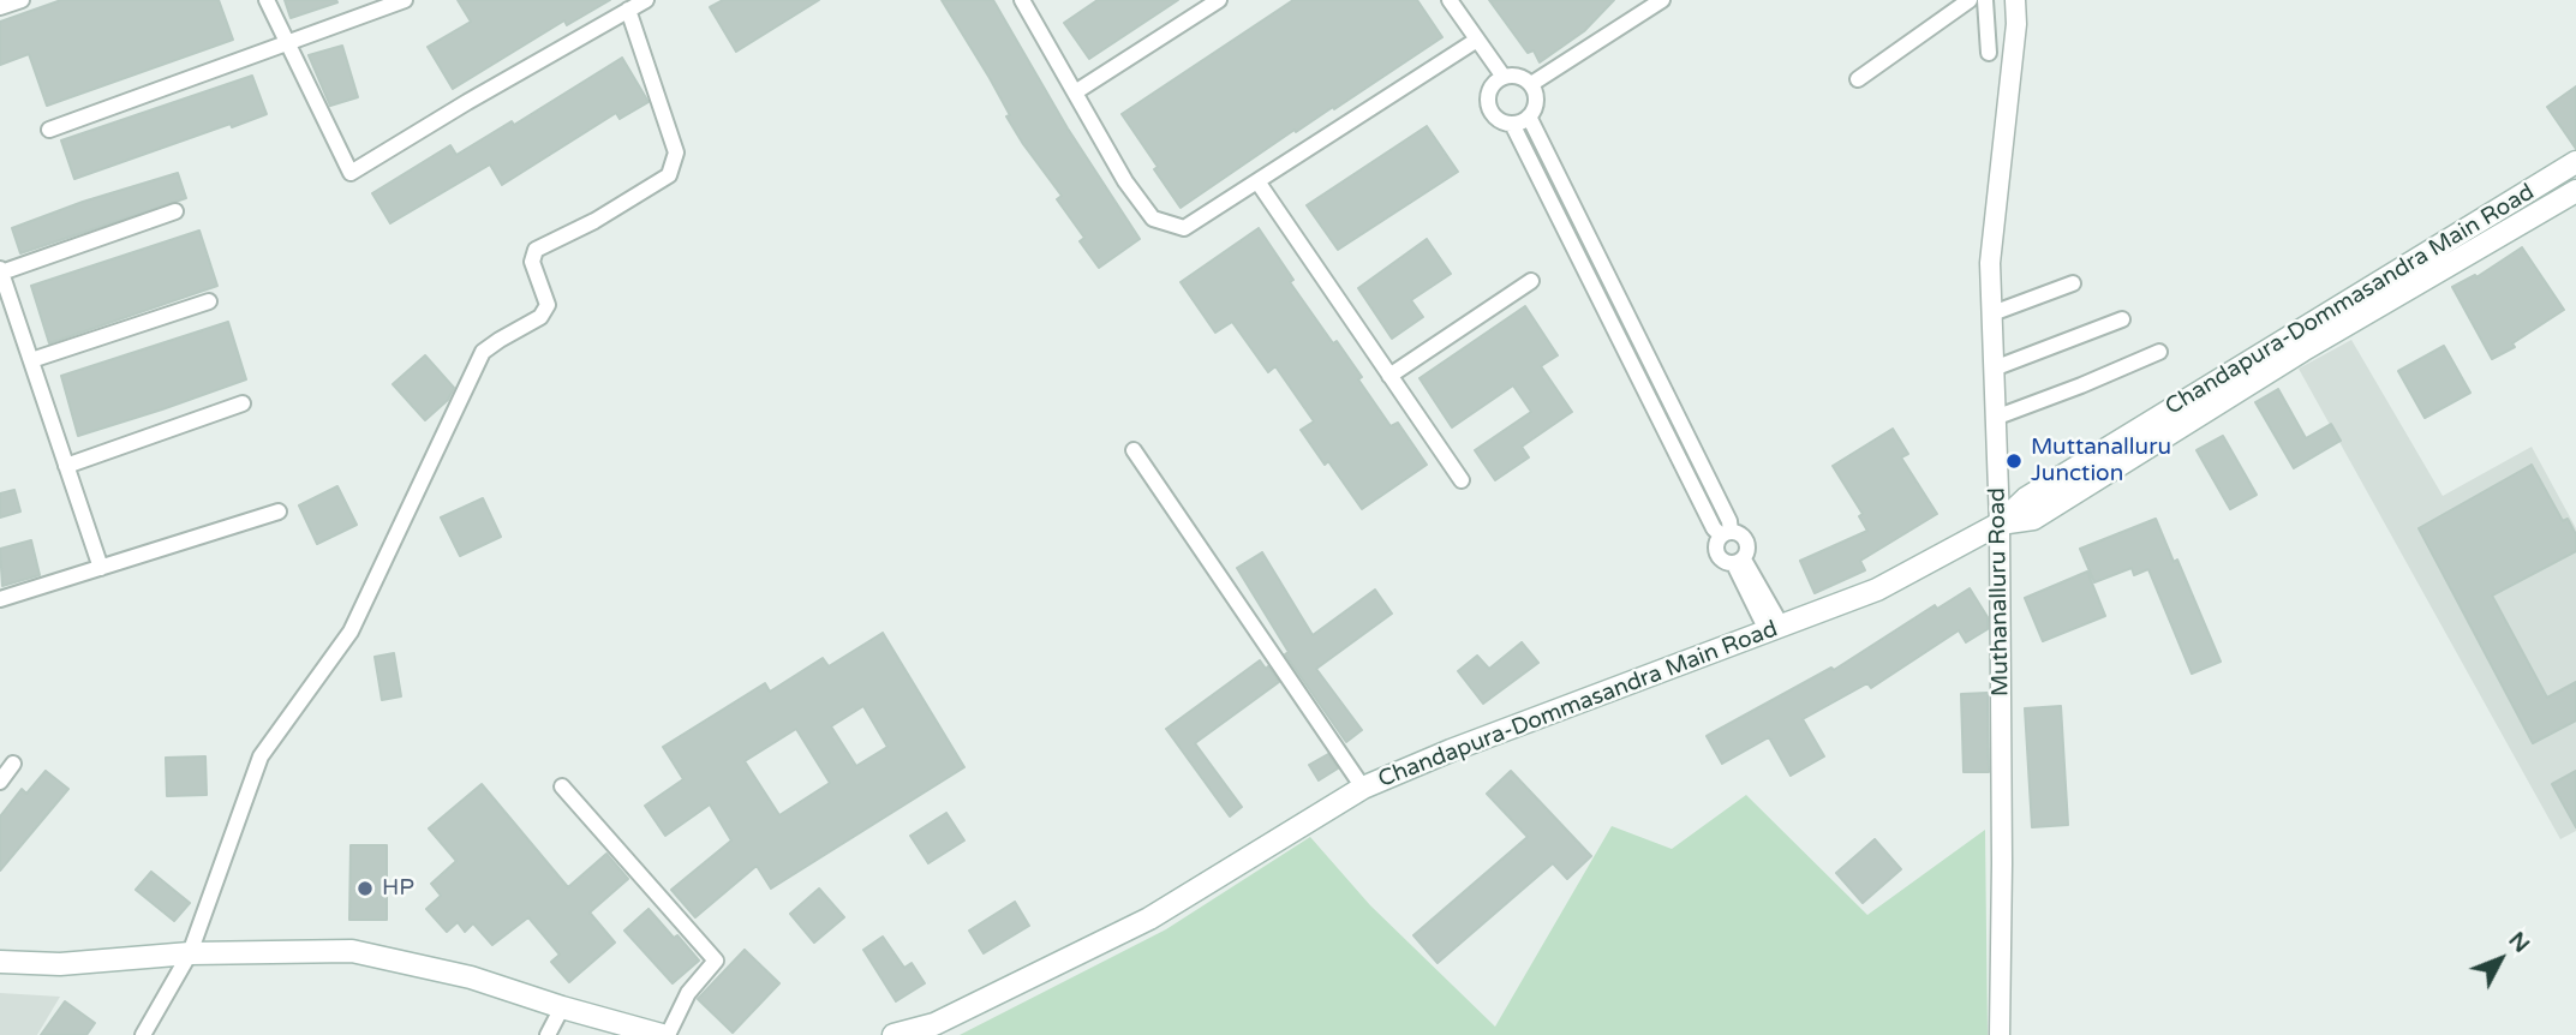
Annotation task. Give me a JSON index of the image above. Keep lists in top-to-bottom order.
{
  "streets": {
    "main road": ["Chandapura-Dommasandra Main Road"],
    "street": ["Muthanalluru Road"]
  },
  "crossings": [
    ["Chandapura-Dommasandra Main Road", "Muthanalluru Road"]
  ],
  "places": ["Muttanalluru Junction", "HP"],
  "north": "top right"
}
